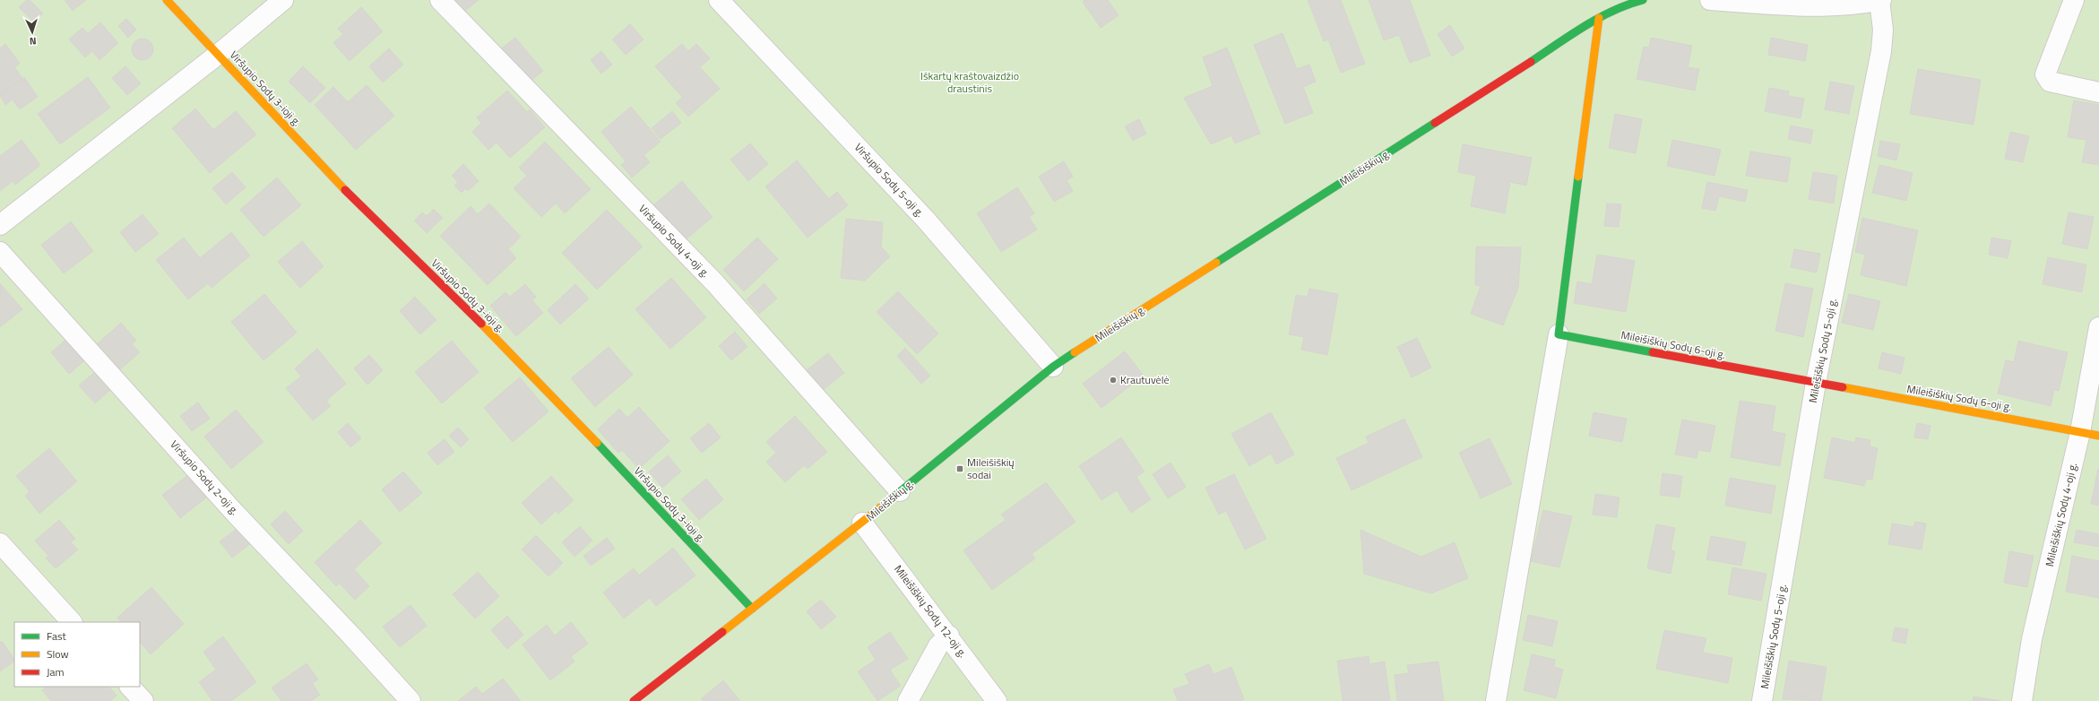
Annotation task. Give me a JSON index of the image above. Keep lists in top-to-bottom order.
{
  "streets": {
    "street": [
      "Viršupio Sodų 3-ioji g.",
      "Mileišiškių g.",
      "Viršupio Sodų 5-oji g.",
      "Viršupio Sodų 4-oji g.",
      "Mileišiškių Sodų 6-oji g.",
      "Mileišiškių Sodų 5-oji g.",
      "Viršupio Sodų 2-oji g.",
      "Mileišiškių Sodų 4-oji g.",
      "Mileišiškių Sodų 12-oji g."
    ]
  },
  "crossings": [
    ["Viršupio Sodų 3-ioji g.", "Mileišiškių g."],
    ["Mileišiškių g.", "Viršupio Sodų 5-oji g."],
    ["Mileišiškių g.", "Viršupio Sodų 4-oji g."],
    ["Mileišiškių g.", "Mileišiškių Sodų 12-oji g."],
    ["Mileišiškių Sodų 6-oji g.", "Mileišiškių Sodų 5-oji g."],
    ["Mileišiškių Sodų 6-oji g.", "Mileišiškių Sodų 4-oji g."]
  ],
  "parks": ["Iškartų kraštovaizdžio draustinis"],
  "places": {
    "other": ["Krautuvėlė"],
    "transit": ["Mileišiškių sodai"]
  },
  "legend": ["Fast", "Slow", "Jam"],
  "north": "bottom"
}
